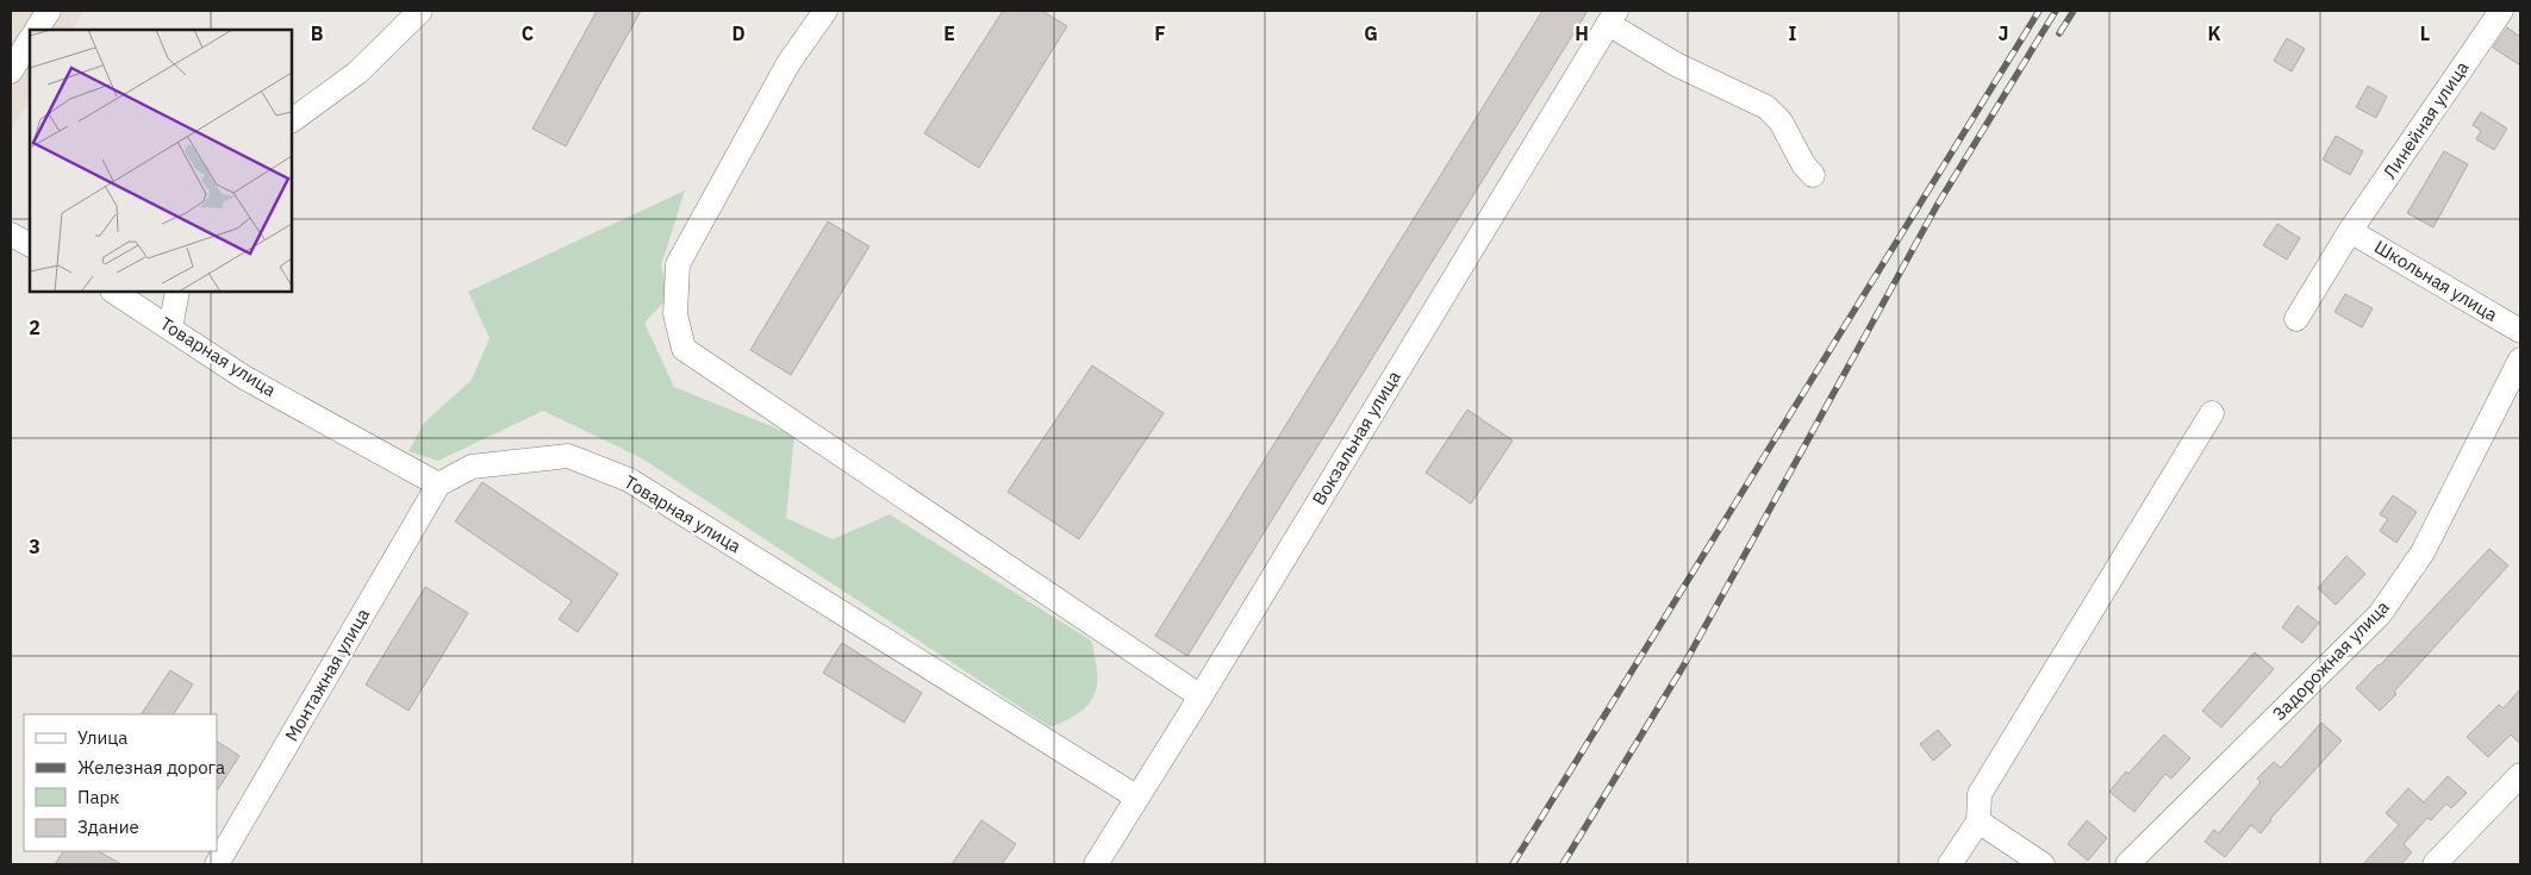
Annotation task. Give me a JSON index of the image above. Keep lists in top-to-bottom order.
{
  "streets": {
    "street": [
      "Линейная улица",
      "Школьная улица",
      "Товарная улица",
      "Вокзальная улица",
      "Задорожная улица",
      "Монтажная улица"
    ]
  },
  "crossings": [
    ["Линейная улица", "Школьная улица"],
    ["Товарная улица", "Вокзальная улица"],
    ["Товарная улица", "Монтажная улица"]
  ],
  "legend": [
    "Улица",
    "Железная дорога",
    "Парк",
    "Здание"
  ],
  "grid": {
    "columns": [
      "B",
      "C",
      "D",
      "E",
      "F",
      "G",
      "H",
      "I",
      "J",
      "K",
      "L"
    ],
    "rows": ["2", "3"]
  }
}
